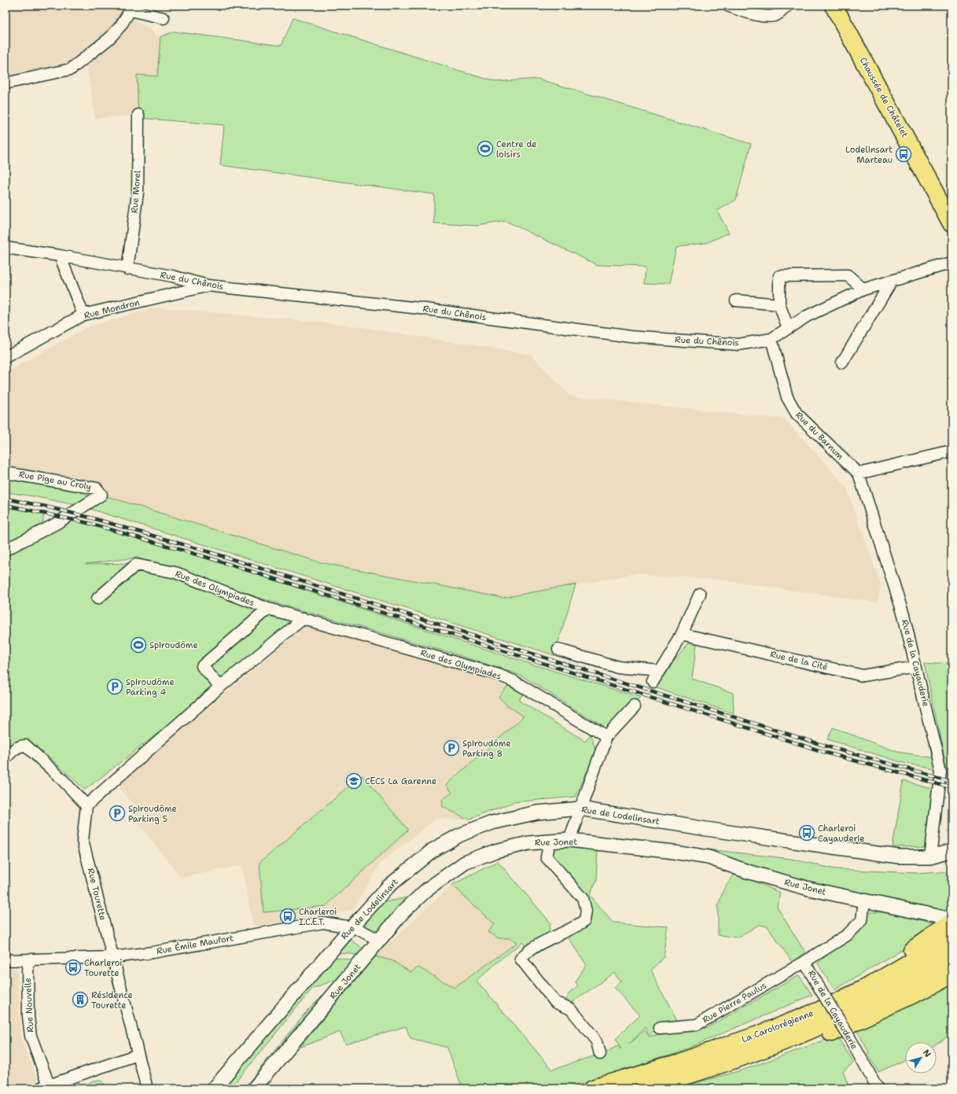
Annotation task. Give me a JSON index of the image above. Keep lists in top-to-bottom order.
{
  "streets": {
    "main road": ["Chaussée de Châtelet", "La Carolorégienne"],
    "street": [
      "Rue Morel",
      "Rue du Chênois",
      "Rue Mondron",
      "Rue du Barnum",
      "Rue Pige au Croly",
      "Rue des Olympiades",
      "Rue de la Cité",
      "Rue de la Cayauderie",
      "Rue de Lodelinsart",
      "Rue Jonet",
      "Rue Tourette",
      "Rue Émile Maufort",
      "Rue Pierre Paulus",
      "Rue Nouvelle"
    ]
  },
  "crossings": [
    ["Rue Morel", "Rue du Chênois"],
    ["Rue du Chênois", "Rue Mondron"],
    ["Rue du Chênois", "Rue du Barnum"],
    ["Rue du Barnum", "Rue de la Cayauderie"],
    ["Rue de la Cité", "Rue de la Cayauderie"],
    ["Rue de la Cayauderie", "Rue de Lodelinsart"],
    ["Rue de la Cayauderie", "Rue Jonet"],
    ["Rue de la Cayauderie", "Rue Pierre Paulus"],
    ["Rue de Lodelinsart", "Rue Émile Maufort"],
    ["Rue Jonet", "Rue Émile Maufort"],
    ["Rue Tourette", "Rue Émile Maufort"],
    ["Rue Émile Maufort", "Rue Nouvelle"]
  ],
  "places": {
    "sports": ["Centre de loisirs", "Spiroudôme"],
    "bus stop": [
      "Lodelinsart Marteau",
      "Charleroi Cayauderie",
      "Charleroi I.C.E.T.",
      "Charleroi Tourette"
    ],
    "parking": ["Spiroudôme Parking 4", "Spiroudôme Parking 8", "Spiroudôme Parking 5"],
    "school or university": ["CECS La Garenne"],
    "building": ["Résidence Tourette"]
  },
  "north": "top right"
}
